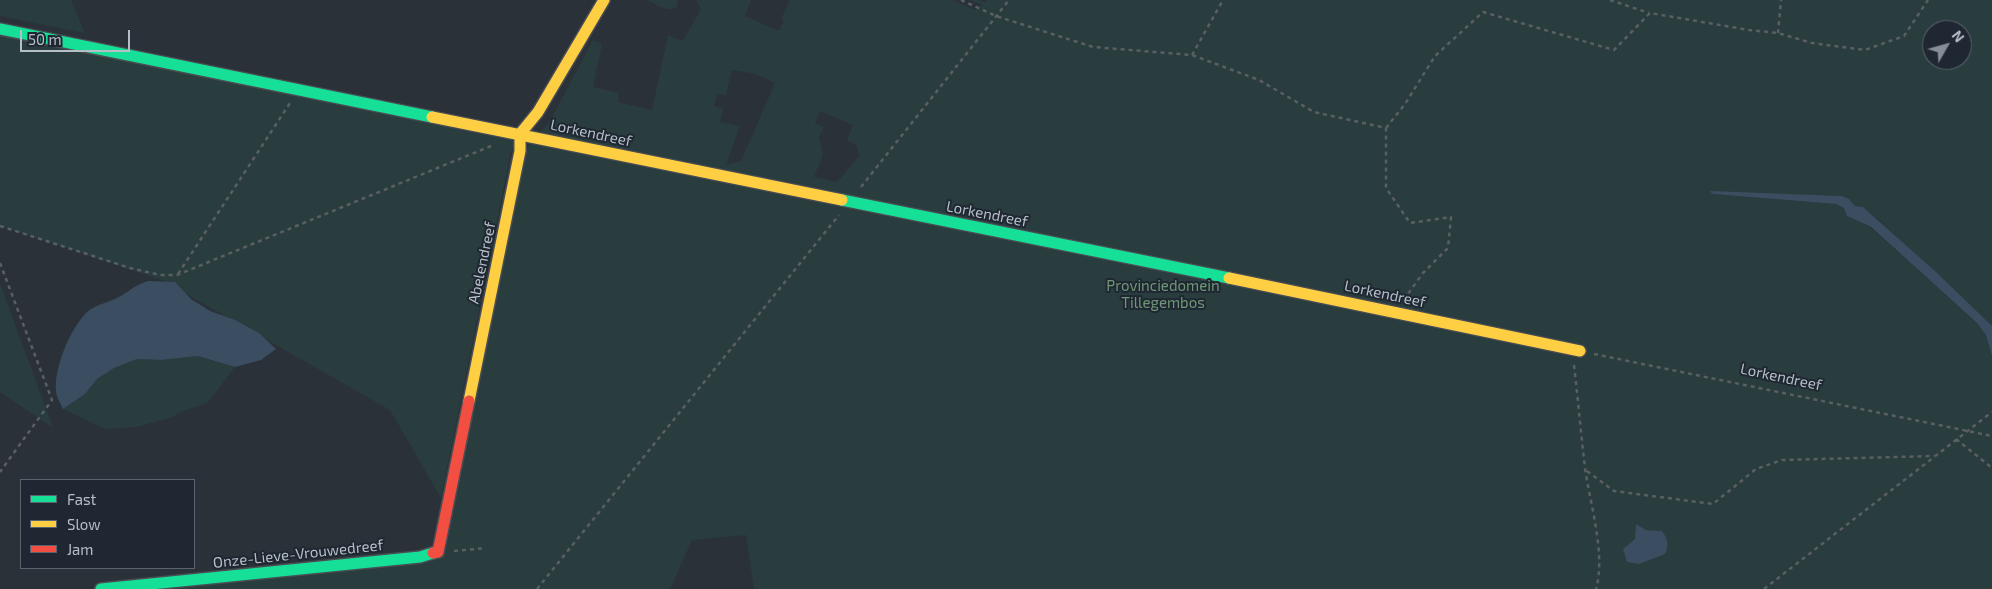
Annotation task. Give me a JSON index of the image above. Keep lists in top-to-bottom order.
{
  "streets": {
    "street": ["Lorkendreef", "Abelendreef", "Onze-Lieve-Vrouwedreef"]
  },
  "crossings": [
    ["Lorkendreef", "Abelendreef"],
    ["Abelendreef", "Onze-Lieve-Vrouwedreef"]
  ],
  "parks": ["Provinciedomein Tillegembos"],
  "legend": ["Fast", "Slow", "Jam"],
  "scale_bar": "50 m",
  "north": "top right"
}
